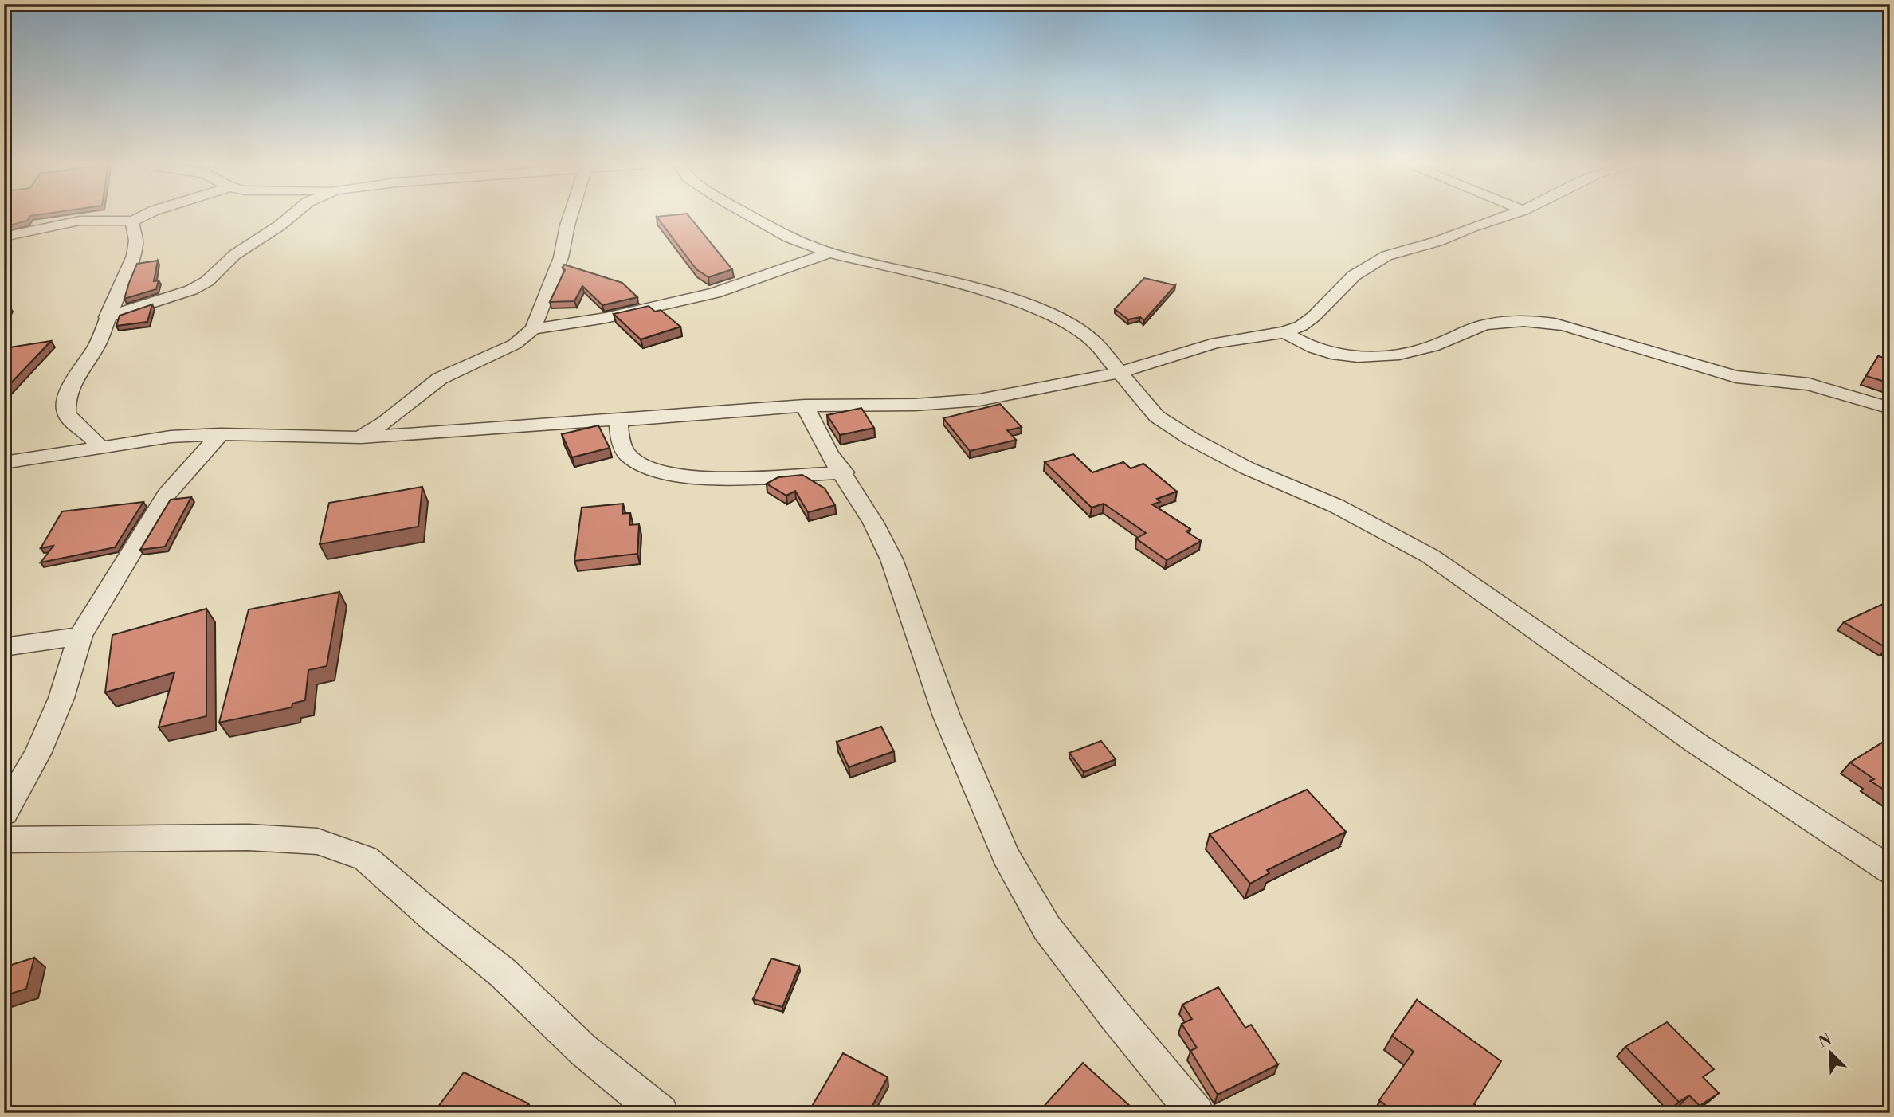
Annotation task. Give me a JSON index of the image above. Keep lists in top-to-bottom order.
{
  "north": "top left"
}
